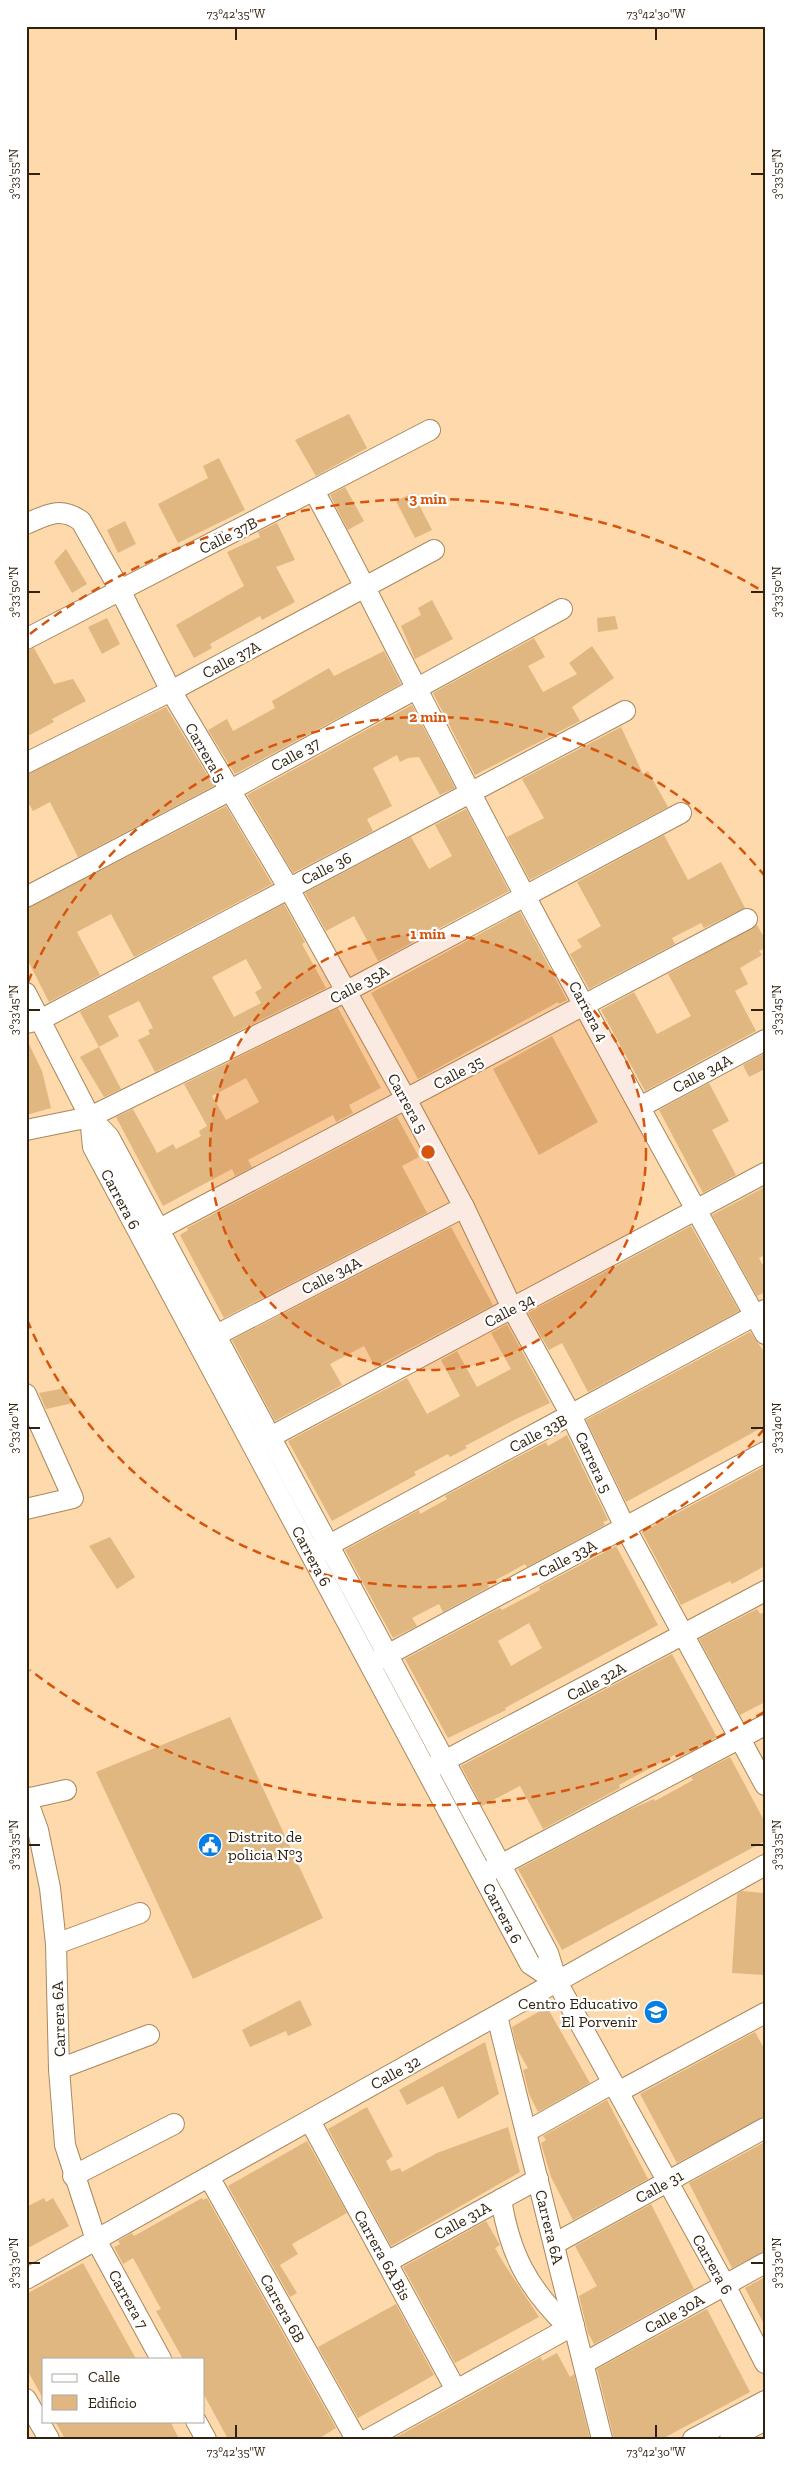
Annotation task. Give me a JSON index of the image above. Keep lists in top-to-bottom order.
{
  "streets": {
    "street": [
      "Calle 37B",
      "Calle 37A",
      "Carrera 5",
      "Calle 37",
      "Calle 36",
      "Calle 35A",
      "Carrera 4",
      "Calle 35",
      "Calle 34A",
      "Carrera 6",
      "Calle 34",
      "Calle 33B",
      "Calle 33A",
      "Calle 32A",
      "Carrera 6A",
      "Calle 32",
      "Calle 31",
      "Calle 31A",
      "Carrera 6A Bis",
      "Carrera 7",
      "Carrera 6B",
      "Calle 30A"
    ]
  },
  "crossings": [
    ["Calle 37B", "Carrera 5"],
    ["Calle 37B", "Carrera 4"],
    ["Calle 37A", "Carrera 5"],
    ["Calle 37A", "Carrera 4"],
    ["Carrera 5", "Calle 37"],
    ["Carrera 5", "Calle 36"],
    ["Carrera 5", "Calle 35A"],
    ["Carrera 5", "Calle 35"],
    ["Carrera 5", "Calle 34A"],
    ["Carrera 5", "Calle 34"],
    ["Carrera 5", "Calle 33B"],
    ["Carrera 5", "Calle 33A"],
    ["Carrera 5", "Calle 32A"],
    ["Calle 37", "Carrera 4"],
    ["Calle 36", "Carrera 4"],
    ["Calle 36", "Carrera 6"],
    ["Calle 35A", "Carrera 4"],
    ["Calle 35A", "Carrera 6"],
    ["Carrera 4", "Calle 35"],
    ["Carrera 4", "Calle 34A"],
    ["Carrera 4", "Calle 34"],
    ["Carrera 4", "Calle 33B"],
    ["Calle 35", "Carrera 6"],
    ["Calle 34A", "Carrera 6"],
    ["Carrera 6", "Calle 34"],
    ["Carrera 6", "Calle 33B"],
    ["Carrera 6", "Calle 33A"],
    ["Carrera 6", "Calle 32A"],
    ["Carrera 6", "Calle 32"],
    ["Carrera 6", "Calle 31"],
    ["Carrera 6", "Calle 30A"],
    ["Carrera 6A", "Calle 32"],
    ["Carrera 6A", "Calle 31"],
    ["Carrera 6A", "Calle 31A"],
    ["Carrera 6A", "Carrera 7"],
    ["Carrera 6A", "Calle 30A"],
    ["Calle 32", "Carrera 6A Bis"],
    ["Calle 32", "Carrera 7"],
    ["Calle 32", "Carrera 6B"],
    ["Calle 31A", "Carrera 6A Bis"]
  ],
  "places": {
    "public building": ["Distrito de policia N°3"],
    "school or university": ["Centro Educativo El Porvenir"]
  },
  "legend": ["Calle", "Edificio"],
  "coordinates": [
    "73°42'35\"W",
    "73°42'30\"W",
    "3°33'55\"N",
    "3°33'50\"N",
    "3°33'45\"N",
    "3°33'40\"N",
    "3°33'35\"N",
    "3°33'30\"N"
  ],
  "rings": ["3 min", "2 min", "1 min"]
}
